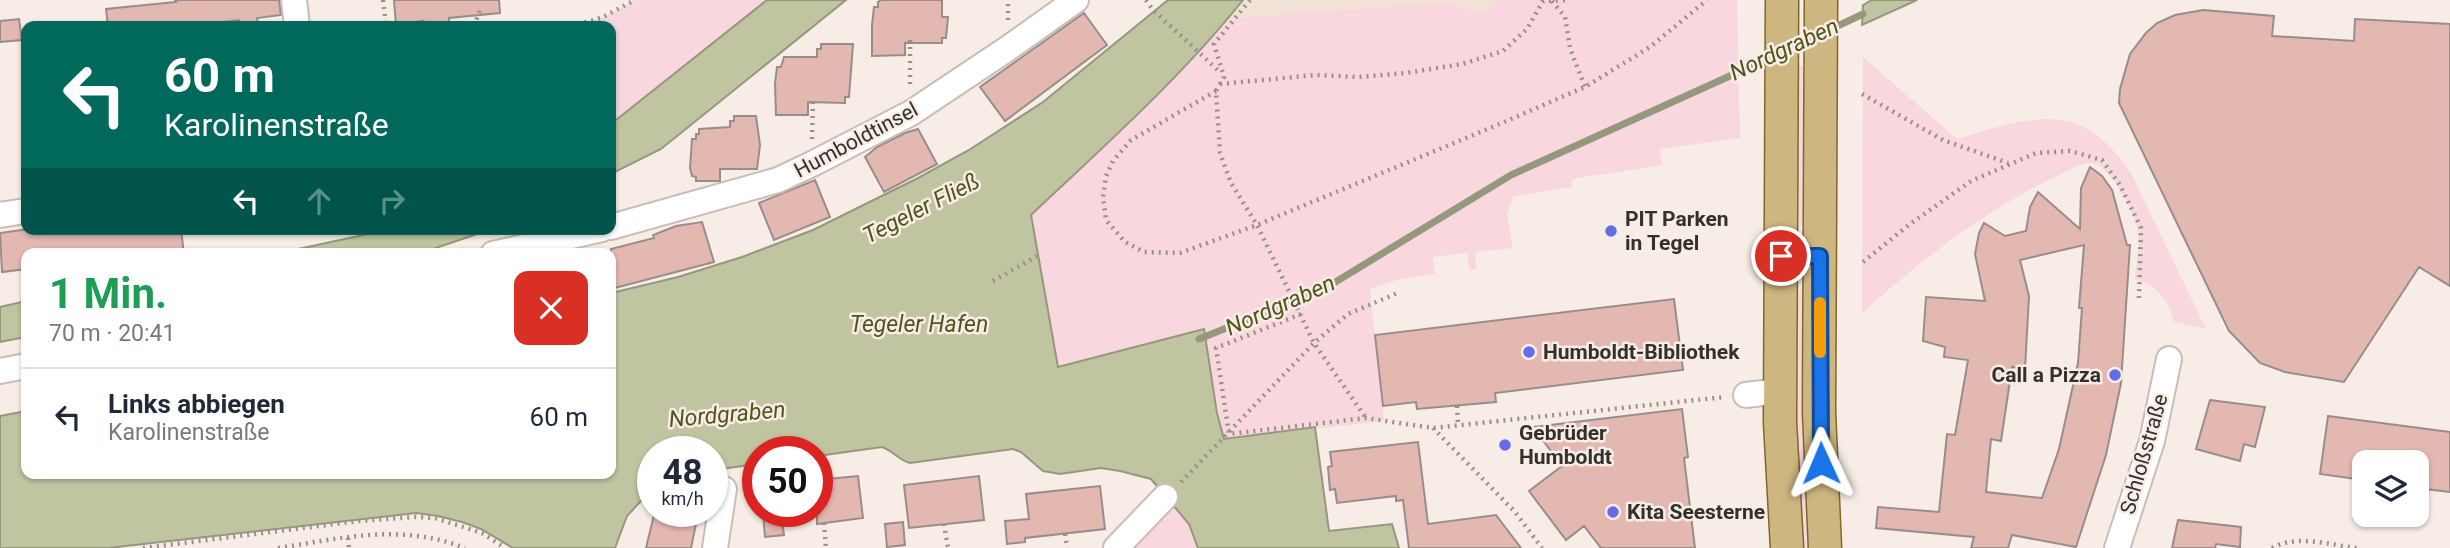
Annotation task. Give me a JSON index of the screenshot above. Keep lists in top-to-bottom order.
{
  "streets": {
    "street": ["Humboldtinsel", "Schloßstraße"]
  },
  "water": ["Nordgraben", "Tegeler Fließ", "Tegeler Hafen"],
  "places": [
    "PIT Parken in Tegel",
    "Humboldt-Bibliothek",
    "Call a Pizza",
    "Gebrüder Humboldt",
    "Kita Seesterne"
  ],
  "page": {
    "turn": ["60 m", "Karolinenstraße"],
    "heading": ["1 Min.", "70 m · 20:41"],
    "list": [
      {
        "name": "Links abbiegen",
        "note": "Karolinenstraße",
        "value": "60 m"
      }
    ],
    "speed": "48 km/h",
    "limit": "50"
  }
}
